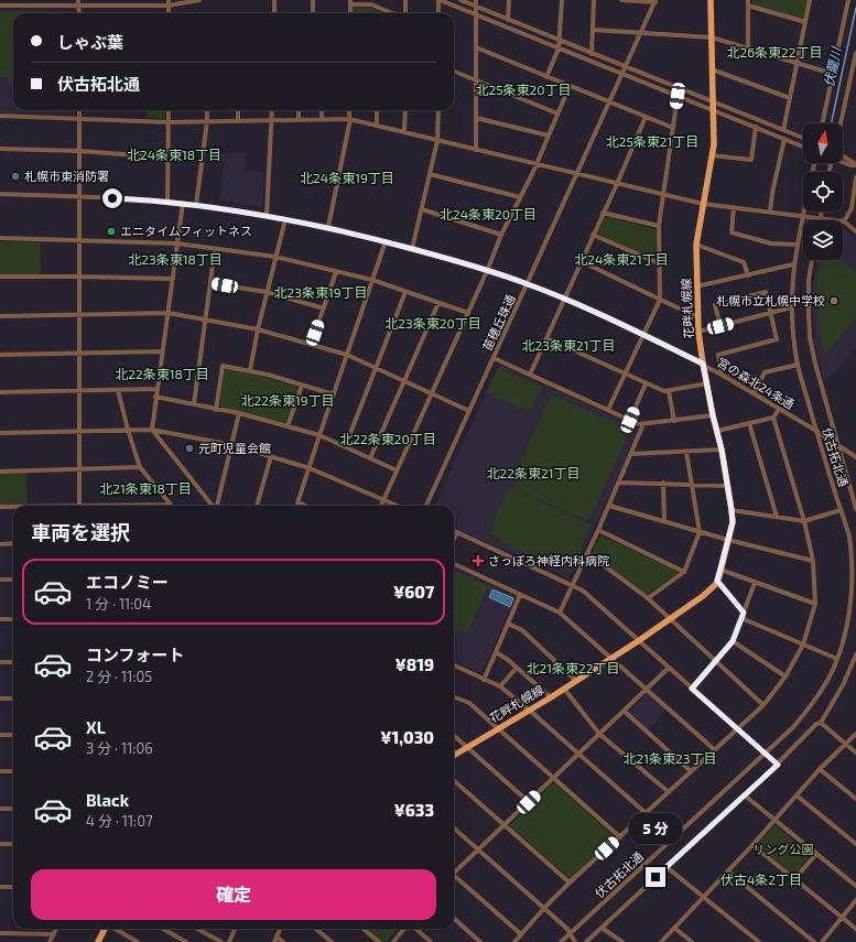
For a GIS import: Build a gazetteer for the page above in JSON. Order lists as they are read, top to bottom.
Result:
{
  "streets": {
    "main road": ["花畔札幌線"],
    "street": ["苗穂丘珠通", "宮の森北24条通", "伏古拓北通"]
  },
  "crossings": [
    ["花畔札幌線", "宮の森北24条通"],
    ["苗穂丘珠通", "宮の森北24条通"],
    ["宮の森北24条通", "伏古拓北通"]
  ],
  "districts": [
    "北26条東22丁目",
    "北25条東20丁目",
    "北25条東21丁目",
    "北24条東18丁目",
    "北24条東19丁目",
    "北24条東20丁目",
    "北23条東18丁目",
    "北24条東21丁目",
    "北23条東19丁目",
    "北23条東20丁目",
    "北23条東21丁目",
    "北22条東18丁目",
    "北22条東19丁目",
    "北22条東20丁目",
    "北22条東21丁目",
    "北21条東18丁目",
    "北21条東22丁目",
    "北21条東23丁目",
    "伏古4条2丁目"
  ],
  "water": ["伏籠川"],
  "parks": ["リング公園"],
  "places": {
    "other": [
      "札幌市東消防署",
      "エニタイムフィットネス",
      "札幌市立札幌中学校",
      "元町児童会館"
    ],
    "health": ["さっぽろ神経内科病院"]
  },
  "north": "top",
  "page": {
    "banner": ["しゃぶ葉", "伏古拓北通"],
    "heading": "車両を選択",
    "list": [
      {
        "name": "エコノミー",
        "note": "1 分 · 11:04",
        "value": "¥607"
      },
      {
        "name": "コンフォート",
        "note": "2 分 · 11:05",
        "value": "¥819"
      },
      {
        "name": "XL",
        "note": "3 分 · 11:06",
        "value": "¥1,030"
      },
      {
        "name": "Black",
        "note": "4 分 · 11:07",
        "value": "¥633"
      }
    ],
    "bubble": "5 分",
    "buttons": "確定"
  }
}
